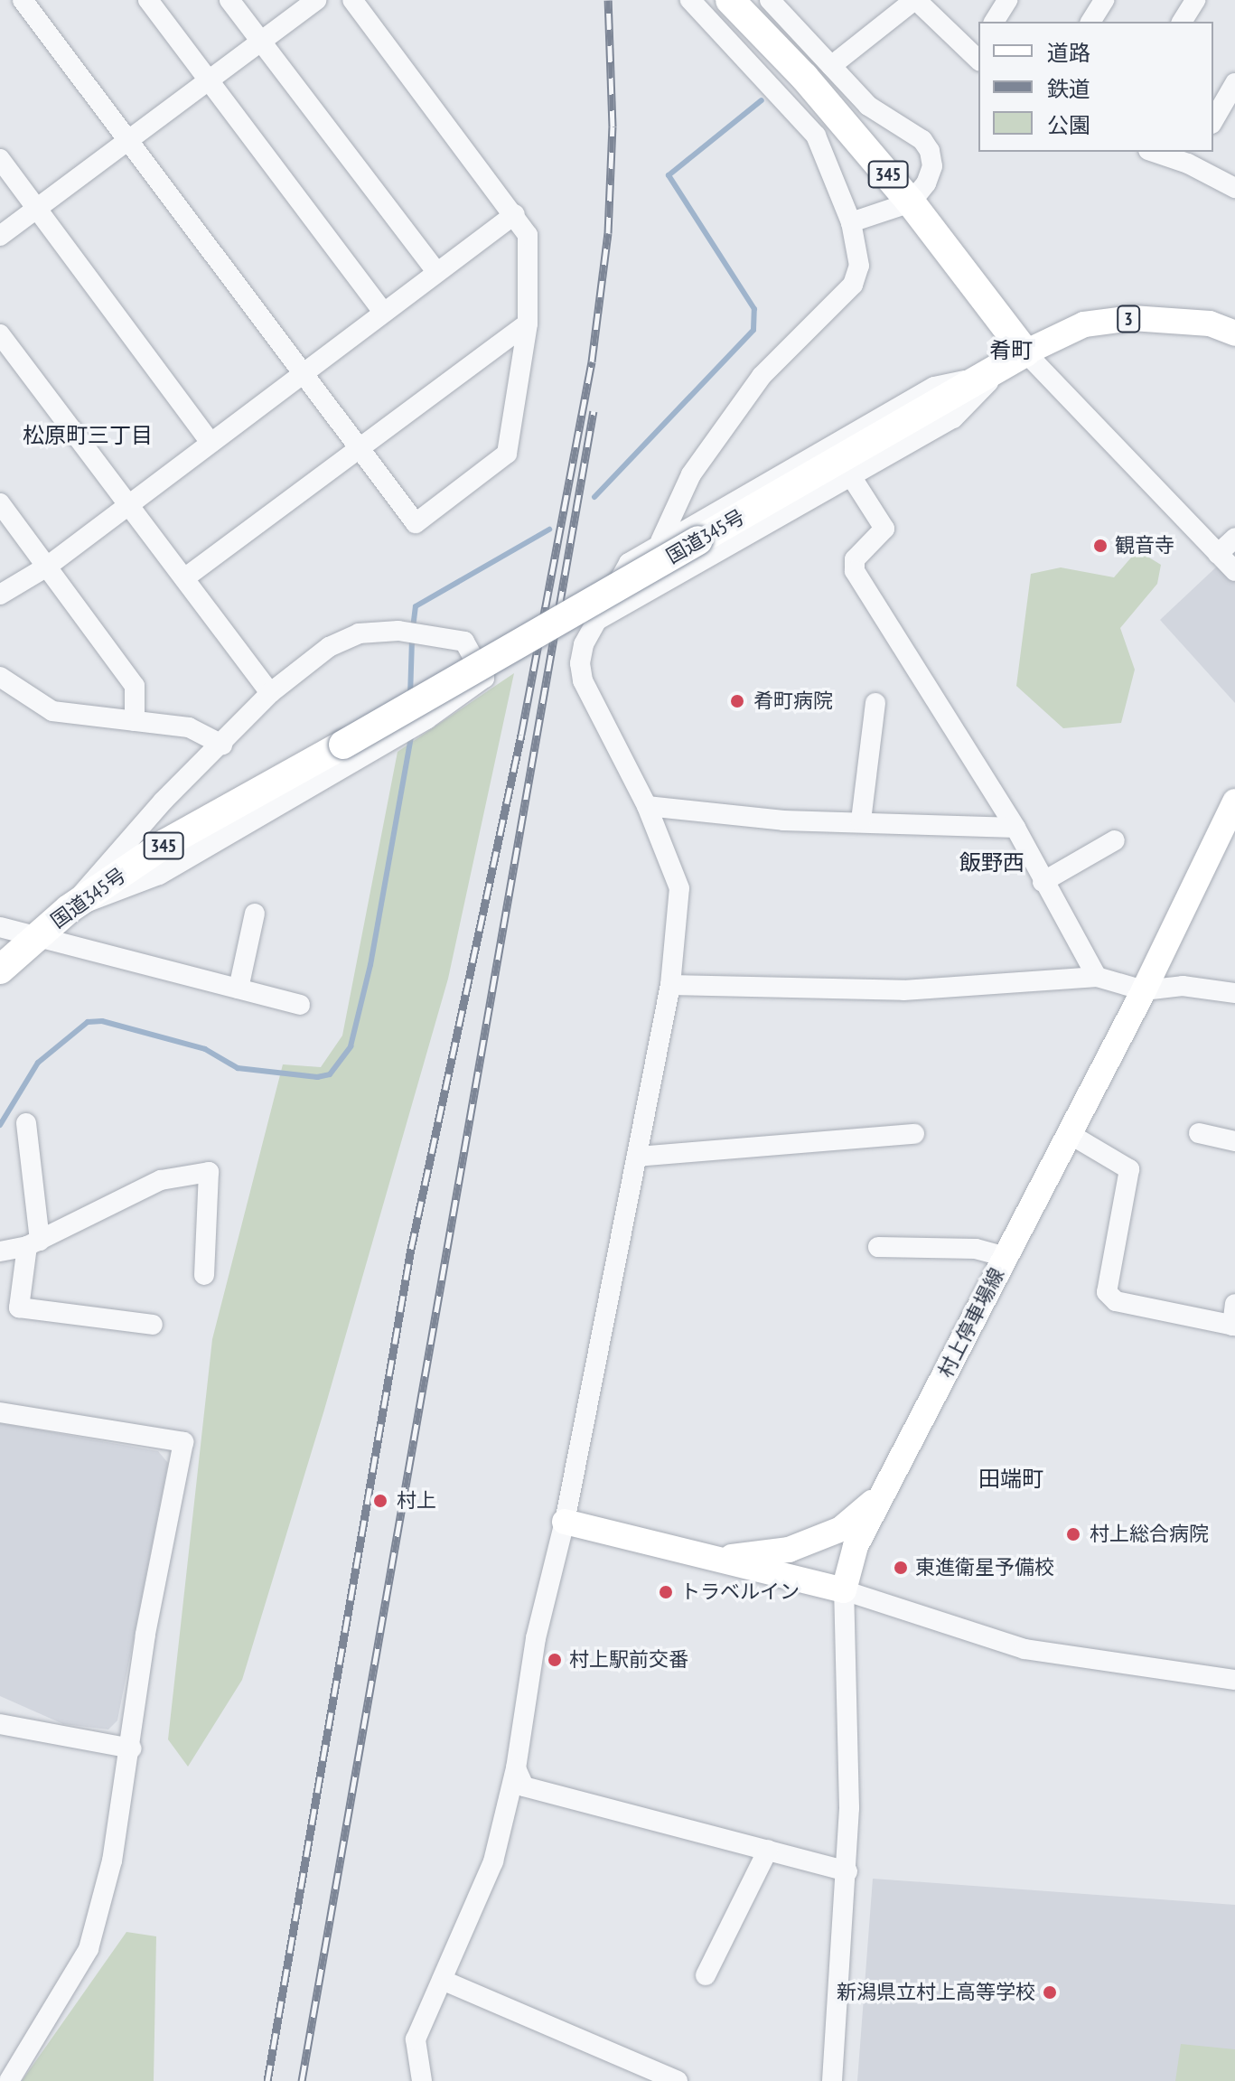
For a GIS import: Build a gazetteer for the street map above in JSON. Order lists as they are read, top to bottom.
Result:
{
  "streets": {
    "highway": ["345", "国道345号"],
    "main road": ["3", "村上停車場線"]
  },
  "crossings": [
    ["345", "3"],
    ["345", "国道345号"],
    ["3", "国道345号"]
  ],
  "districts": [
    "肴町",
    "松原町三丁目",
    "飯野西",
    "田端町"
  ],
  "places": [
    "観音寺",
    "肴町病院",
    "村上",
    "村上総合病院",
    "東進衛星予備校",
    "トラベルイン",
    "村上駅前交番",
    "新潟県立村上高等学校"
  ],
  "legend": ["道路", "鉄道", "公園"]
}
